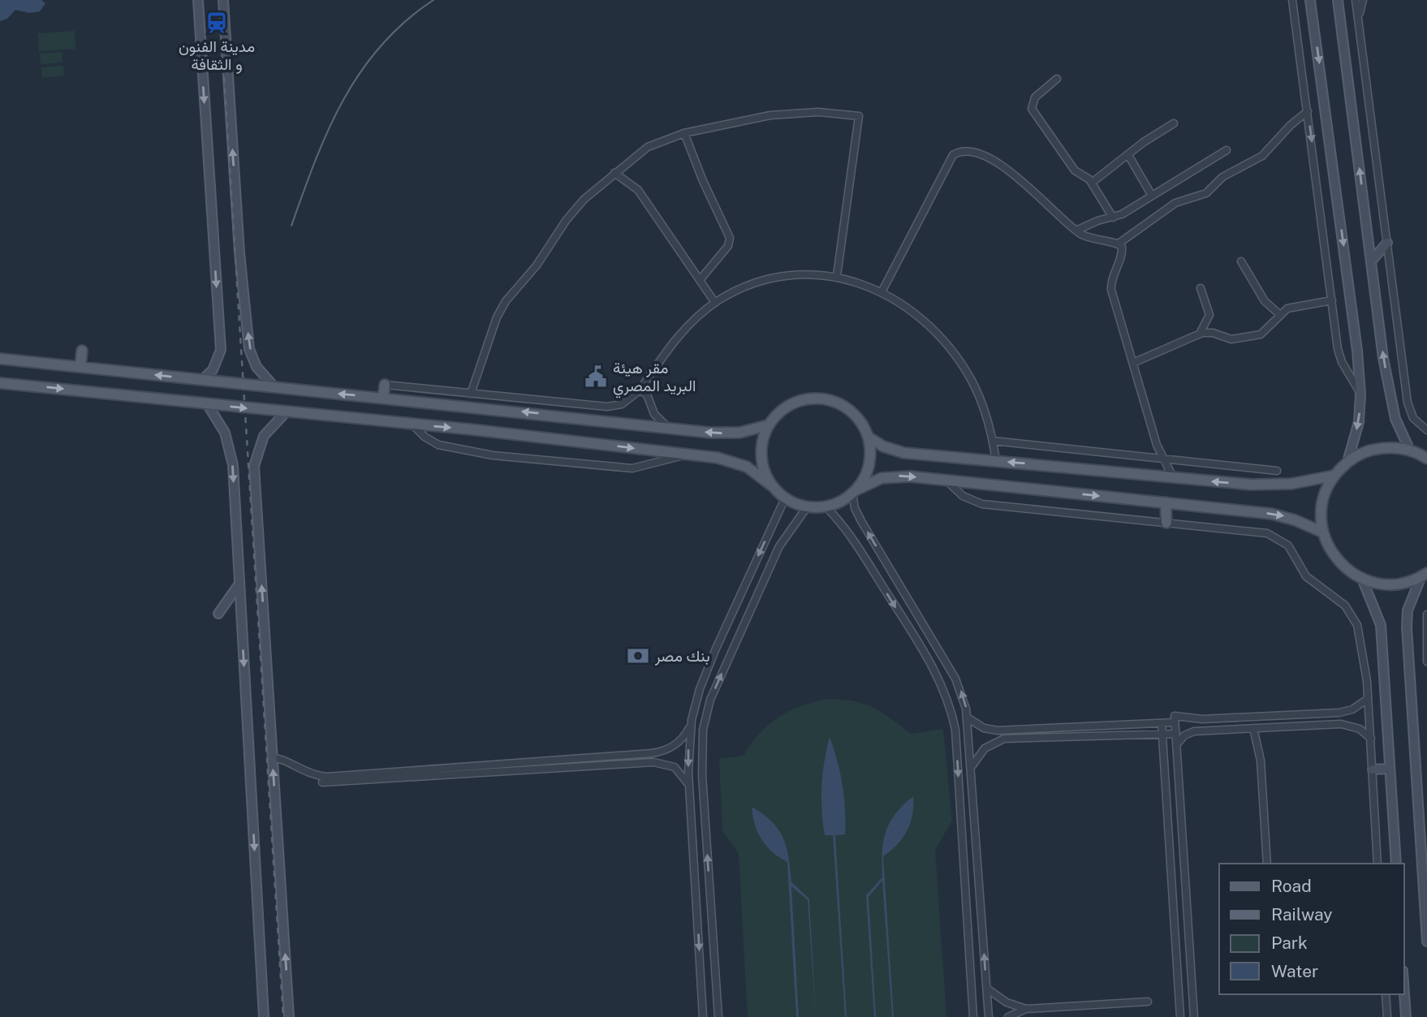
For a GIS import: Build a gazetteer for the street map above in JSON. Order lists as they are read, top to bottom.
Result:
{
  "places": {
    "station": ["مدينة الفنون و الثقافة"],
    "public building": ["مقر هيئة البريد المصري"],
    "bank": ["بنك مصر"]
  },
  "legend": [
    "Road",
    "Railway",
    "Park",
    "Water"
  ]
}
